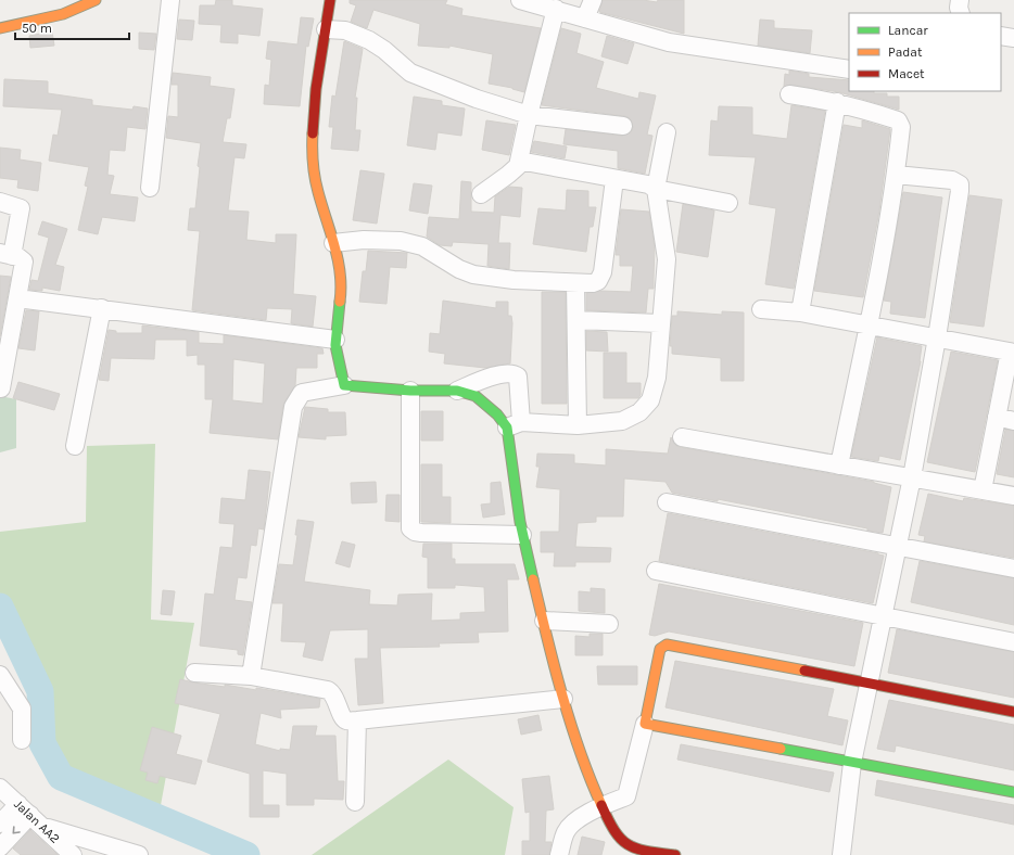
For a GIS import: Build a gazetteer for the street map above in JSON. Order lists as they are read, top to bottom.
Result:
{
  "streets": {
    "street": ["Jalan AA2"]
  },
  "legend": ["Lancar", "Padat", "Macet"],
  "scale_bar": "50 m"
}
